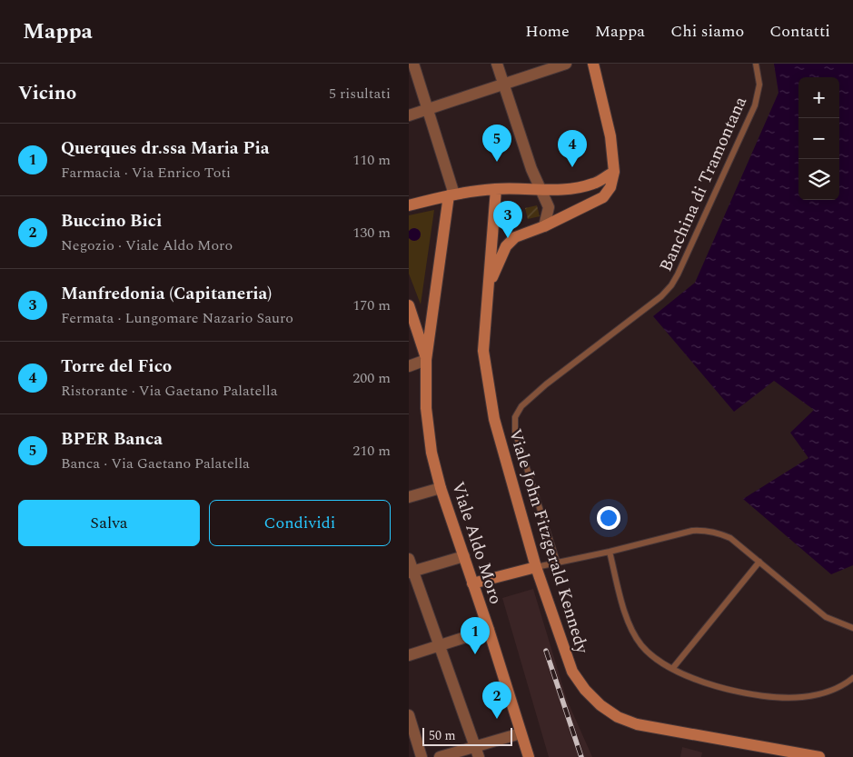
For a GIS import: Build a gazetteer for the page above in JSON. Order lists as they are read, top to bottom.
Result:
{
  "streets": {
    "main road": ["Viale John Fitzgerald Kennedy", "Viale Aldo Moro"],
    "lane": ["Banchina di Tramontana"]
  },
  "scale_bar": "50 m",
  "page": {
    "header": "Mappa",
    "nav": [
      "Home",
      "Mappa",
      "Chi siamo",
      "Contatti"
    ],
    "heading": ["Vicino", "5 risultati"],
    "map_buttons": ["+", "−"],
    "list": [
      {
        "mark": "1",
        "name": "Querques dr.ssa Maria Pia",
        "note": "Farmacia · Via Enrico Toti",
        "value": "110 m"
      },
      {
        "mark": "2",
        "name": "Buccino Bici",
        "note": "Negozio · Viale Aldo Moro",
        "value": "130 m"
      },
      {
        "mark": "3",
        "name": "Manfredonia (Capitaneria)",
        "note": "Fermata · Lungomare Nazario Sauro",
        "value": "170 m"
      },
      {
        "mark": "4",
        "name": "Torre del Fico",
        "note": "Ristorante · Via Gaetano Palatella",
        "value": "200 m"
      },
      {
        "mark": "5",
        "name": "BPER Banca",
        "note": "Banca · Via Gaetano Palatella",
        "value": "210 m"
      }
    ],
    "pins": [
      "5",
      "4",
      "3",
      "1",
      "2"
    ],
    "buttons": ["Salva", "Condividi"],
    "scale": "50 m"
  }
}
